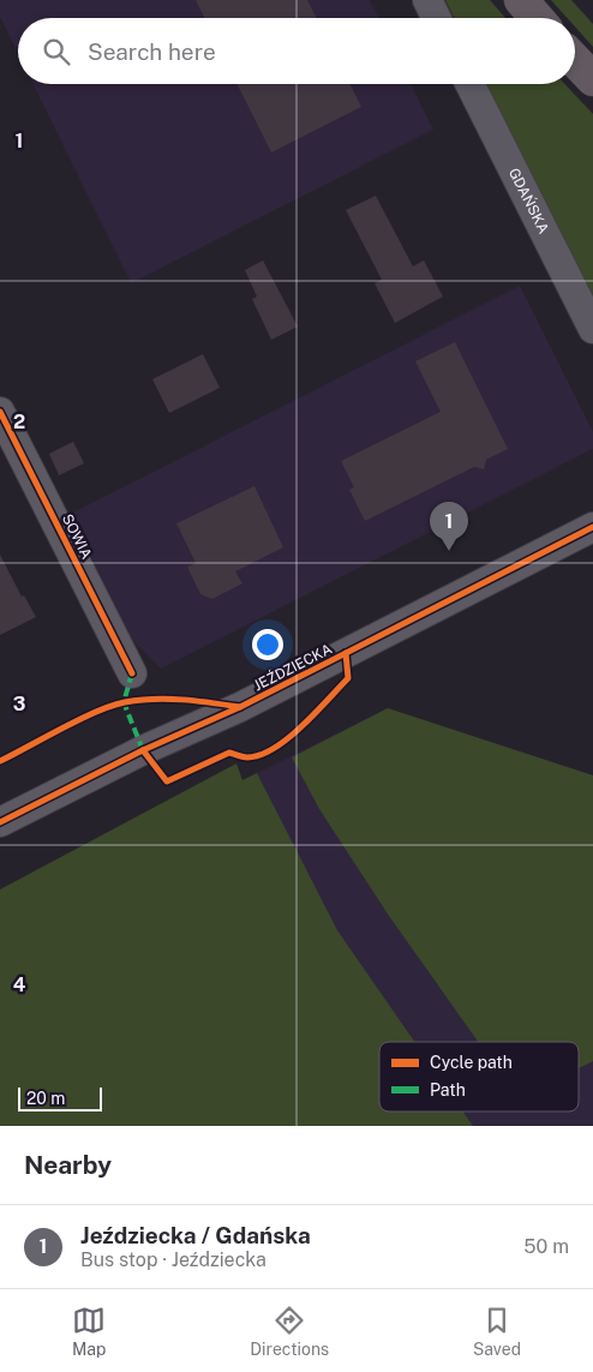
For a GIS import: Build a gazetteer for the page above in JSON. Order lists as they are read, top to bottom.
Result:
{
  "streets": {
    "street": ["GDAŃSKA", "SOWIA", "JEŹDZIECKA"]
  },
  "legend": ["Cycle path", "Path"],
  "scale_bar": "20 m",
  "page": {
    "search": "Search here",
    "pins": "1",
    "scale": "20 m",
    "heading": "Nearby",
    "list": [
      {
        "mark": "1",
        "name": "Jeździecka / Gdańska",
        "note": "Bus stop · Jeździecka",
        "value": "50 m"
      }
    ],
    "nav": ["Map", "Directions", "Saved"]
  },
  "grid": {
    "rows": [
      "1",
      "2",
      "3",
      "4"
    ]
  }
}
